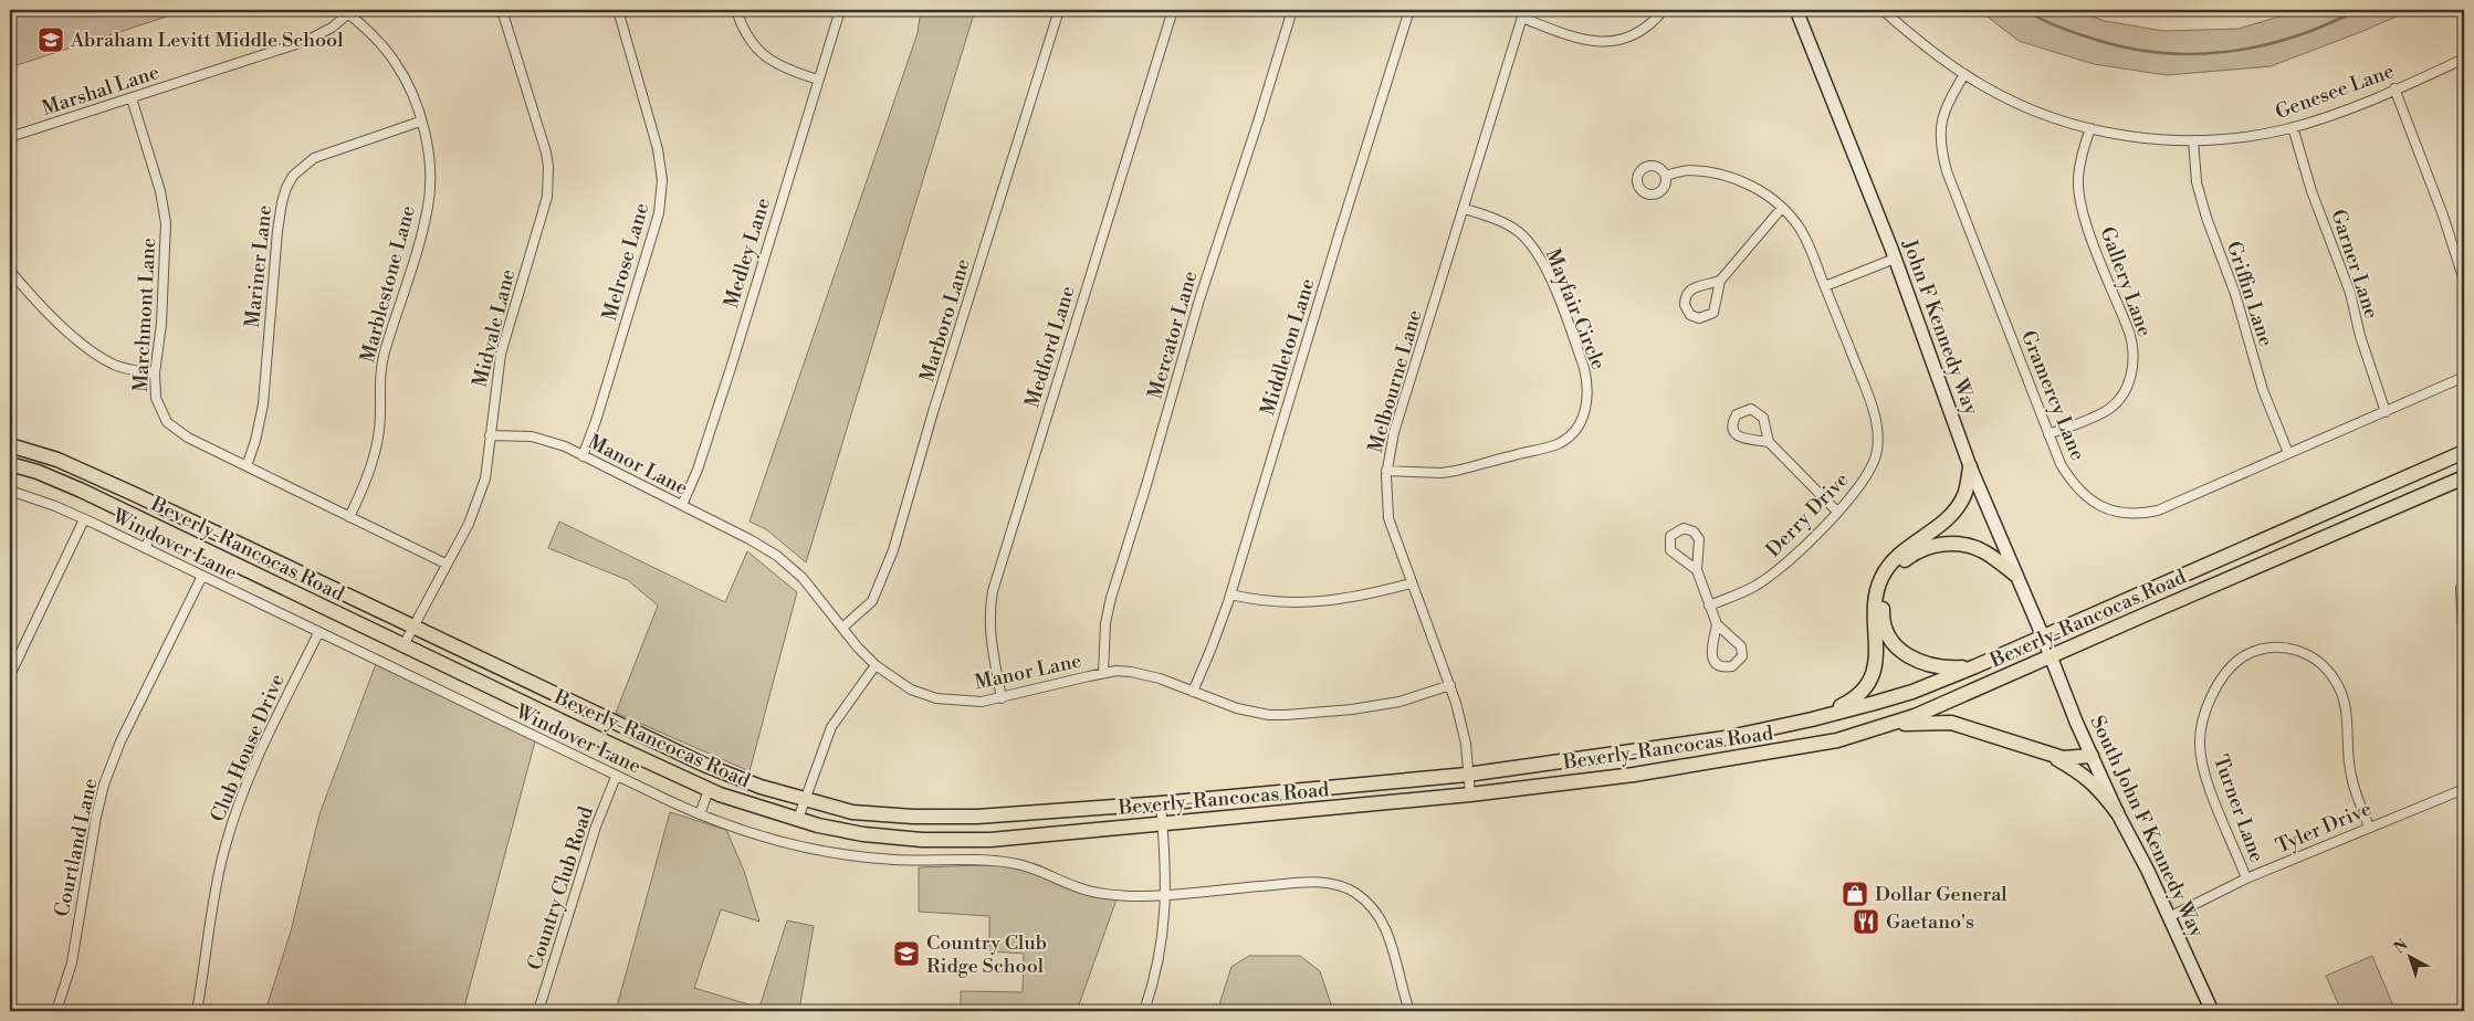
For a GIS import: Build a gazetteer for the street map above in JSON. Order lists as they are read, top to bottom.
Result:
{
  "streets": {
    "main road": ["Beverly-Rancocas Road"],
    "street": [
      "Marshal Lane",
      "Genesee Lane",
      "Medley Lane",
      "Melrose Lane",
      "Garner Lane",
      "Mariner Lane",
      "Gallery Lane",
      "Marblestone Lane",
      "Griffin Lane",
      "Mayfair Circle",
      "Marchmont Lane",
      "Marboro Lane",
      "John F Kennedy Way",
      "Midvale Lane",
      "Mercator Lane",
      "Medford Lane",
      "Middleton Lane",
      "Melbourne Lane",
      "Gramercy Lane",
      "Manor Lane",
      "Derry Drive",
      "Windover Lane",
      "Club House Drive",
      "Turner Lane",
      "South John F Kennedy Way",
      "Tyler Drive",
      "Courtland Lane",
      "Country Club Road"
    ]
  },
  "crossings": [
    ["Marshal Lane", "Marblestone Lane"],
    ["Marshal Lane", "Marchmont Lane"],
    ["Genesee Lane", "Garner Lane"],
    ["Genesee Lane", "Gallery Lane"],
    ["Genesee Lane", "Griffin Lane"],
    ["Genesee Lane", "Gramercy Lane"],
    ["Medley Lane", "Manor Lane"],
    ["Melrose Lane", "Manor Lane"],
    ["Garner Lane", "Gramercy Lane"],
    ["Mariner Lane", "Marblestone Lane"],
    ["Mariner Lane", "Marchmont Lane"],
    ["Gallery Lane", "Gramercy Lane"],
    ["Marblestone Lane", "Marchmont Lane"],
    ["Griffin Lane", "Gramercy Lane"],
    ["Mayfair Circle", "Melbourne Lane"],
    ["Marchmont Lane", "Midvale Lane"],
    ["Marboro Lane", "Manor Lane"],
    ["John F Kennedy Way", "Beverly-Rancocas Road"],
    ["John F Kennedy Way", "South John F Kennedy Way"],
    ["Midvale Lane", "Manor Lane"],
    ["Midvale Lane", "Beverly-Rancocas Road"],
    ["Mercator Lane", "Manor Lane"],
    ["Medford Lane", "Manor Lane"],
    ["Middleton Lane", "Manor Lane"],
    ["Melbourne Lane", "Manor Lane"],
    ["Melbourne Lane", "Beverly-Rancocas Road"],
    ["Windover Lane", "Club House Drive"],
    ["Windover Lane", "Courtland Lane"],
    ["Windover Lane", "Country Club Road"],
    ["Beverly-Rancocas Road", "South John F Kennedy Way"],
    ["Turner Lane", "Tyler Drive"],
    ["South John F Kennedy Way", "Tyler Drive"]
  ],
  "places": {
    "school or university": ["Abraham Levitt Middle School", "Country Club Ridge School"],
    "shop": ["Dollar General"],
    "restaurant": ["Gaetano's"]
  },
  "north": "top left"
}
